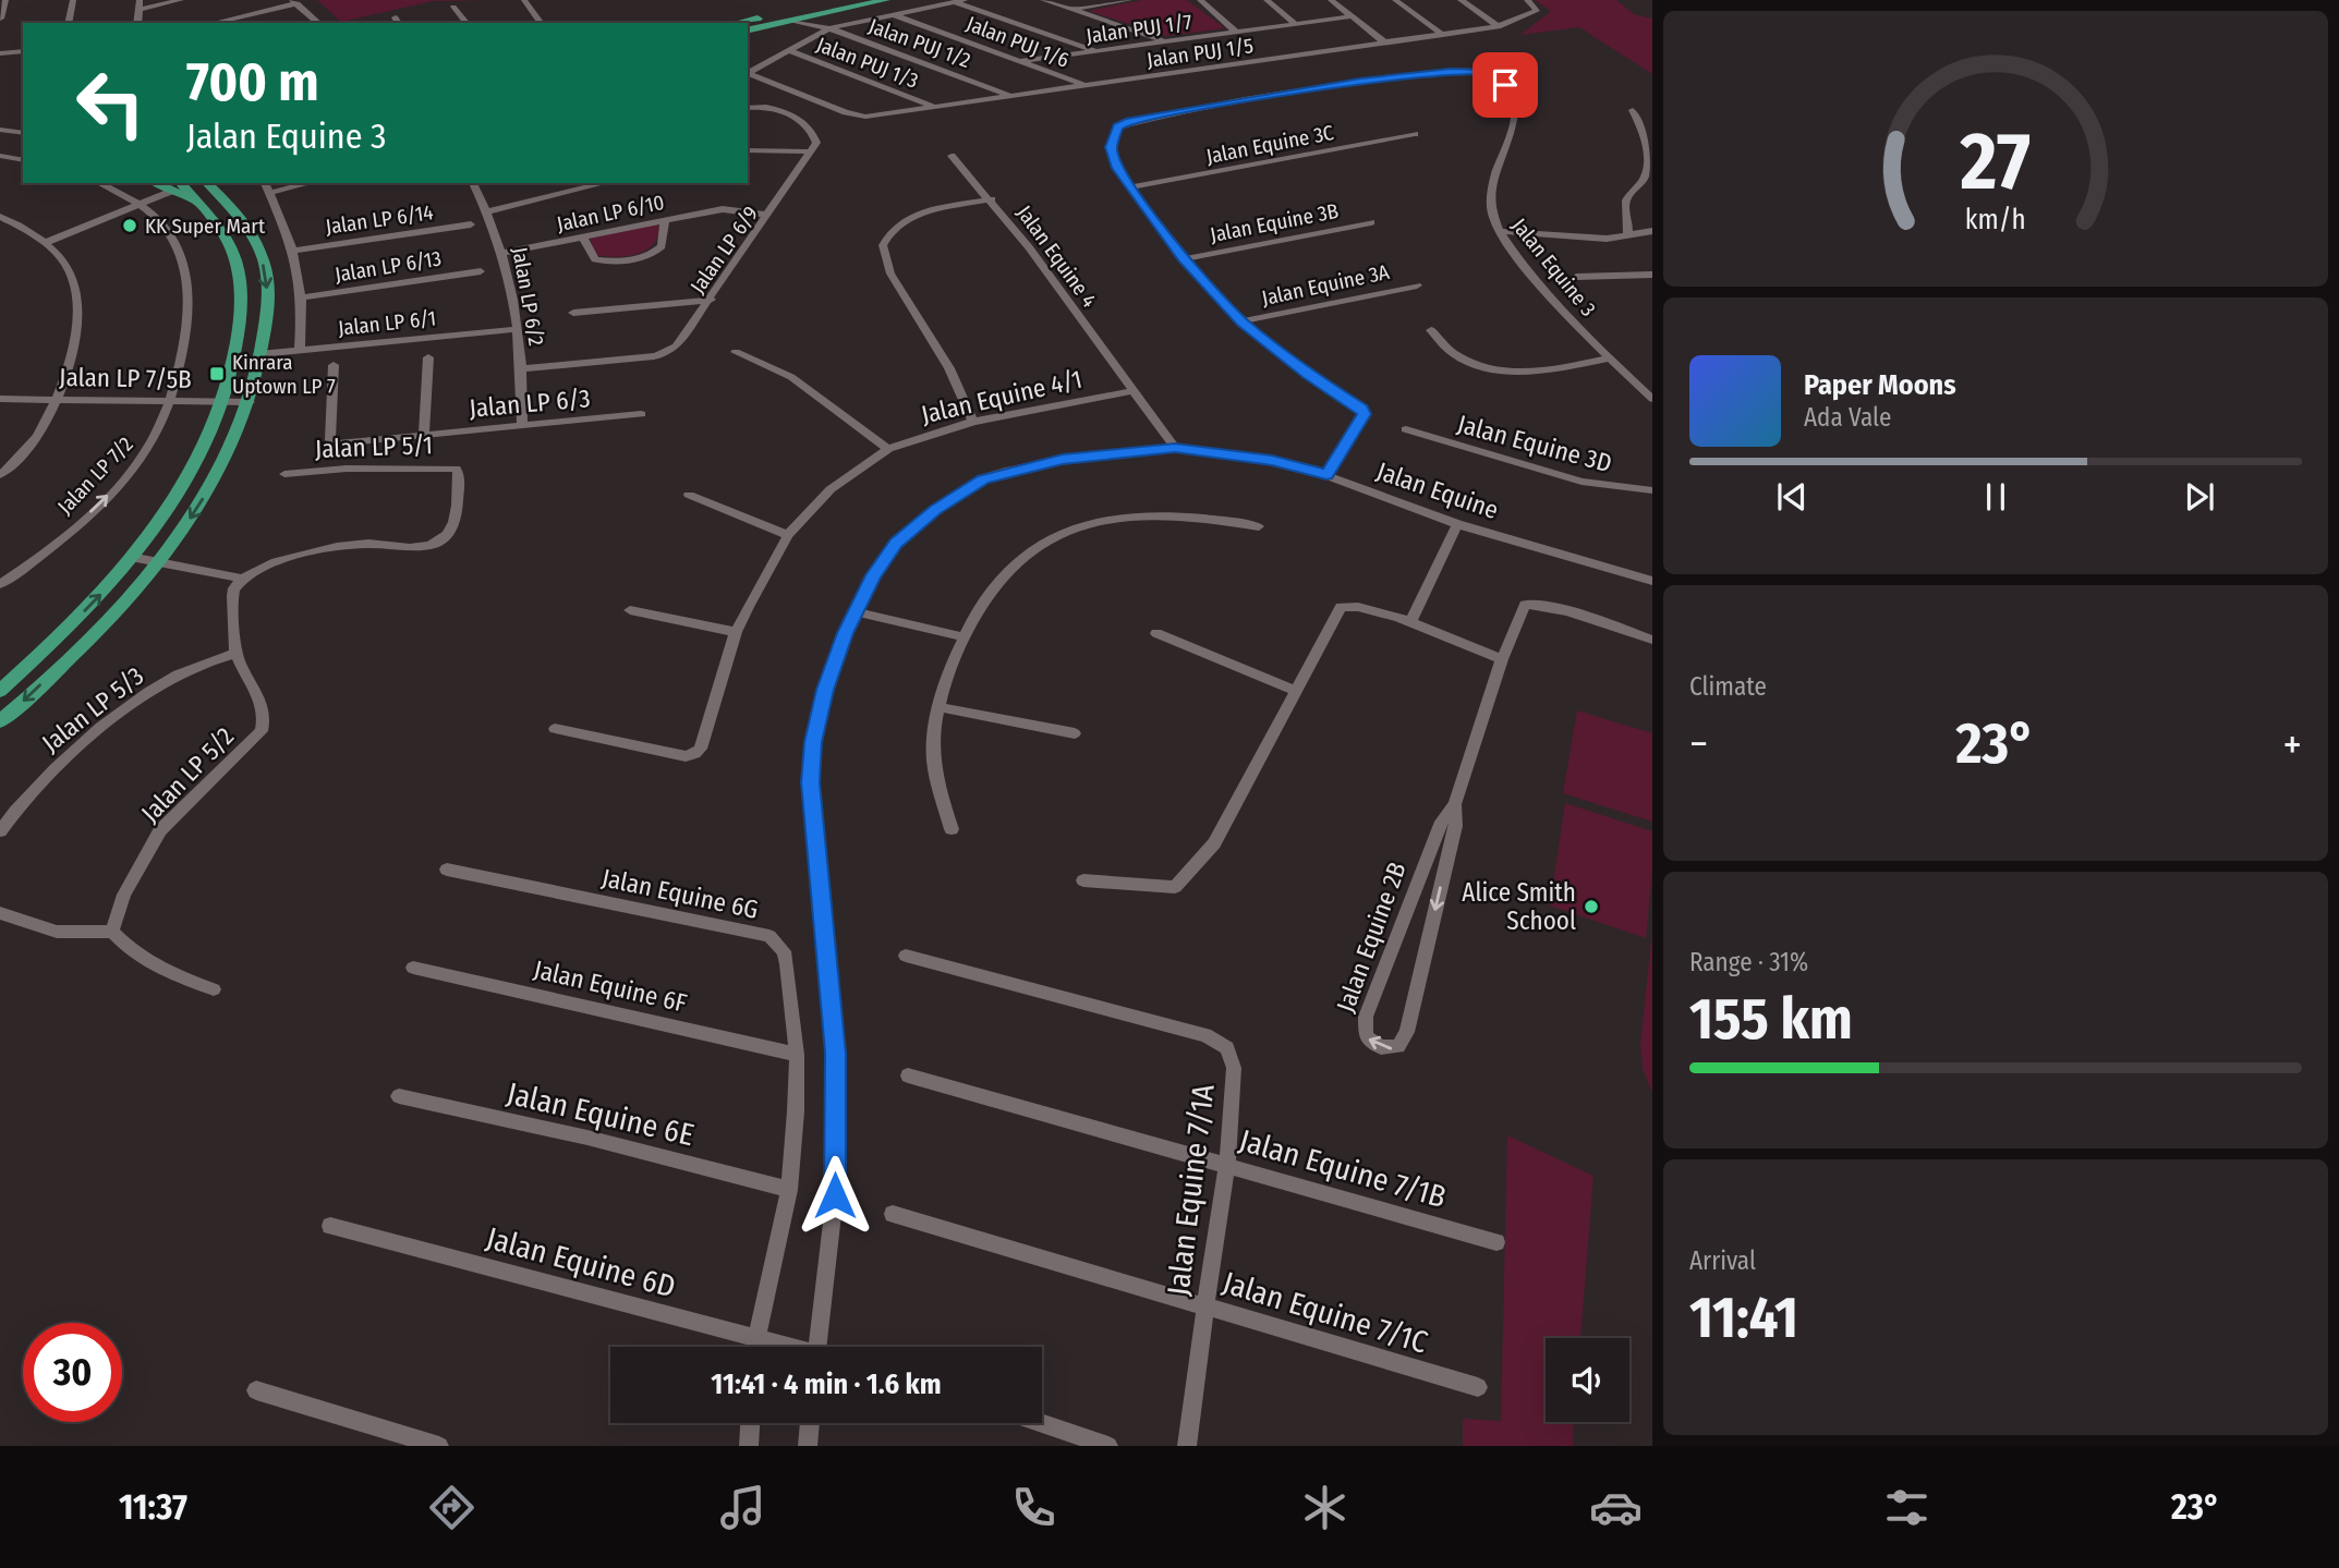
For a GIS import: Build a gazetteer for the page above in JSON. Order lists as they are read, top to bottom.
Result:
{
  "streets": {
    "street": [
      "Jalan PUJ 1/7",
      "Jalan PUJ 1/6",
      "Jalan PUJ 1/2",
      "Jalan PUJ 1/5",
      "Jalan PUJ 1/3",
      "Jalan Equine 3C",
      "Jalan LP 6/10",
      "Jalan LP 6/14",
      "Jalan Equine 3B",
      "Jalan LP 6/9",
      "Jalan Equine 4",
      "Jalan LP 6/13",
      "Jalan Equine 3",
      "Jalan Equine 3A",
      "Jalan LP 6/2",
      "Jalan LP 6/1",
      "Jalan LP 7/5B",
      "Jalan Equine 4/1",
      "Jalan LP 6/3",
      "Jalan Equine 3D",
      "Jalan LP 5/1",
      "Jalan LP 7/2",
      "Jalan Equine",
      "Jalan LP 5/3",
      "Jalan LP 5/2",
      "Jalan Equine 6G",
      "Jalan Equine 2B",
      "Jalan Equine 6F",
      "Jalan Equine 6E",
      "Jalan Equine 7/1B",
      "Jalan Equine 7/1A",
      "Jalan Equine 6D",
      "Jalan Equine 7/1C"
    ]
  },
  "crossings": [
    ["Jalan PUJ 1/7", "Jalan PUJ 1/6"],
    ["Jalan PUJ 1/6", "Jalan PUJ 1/5"],
    ["Jalan PUJ 1/2", "Jalan PUJ 1/5"],
    ["Jalan PUJ 1/5", "Jalan PUJ 1/3"],
    ["Jalan Equine 3C", "Jalan Equine 3"],
    ["Jalan LP 6/10", "Jalan LP 6/9"],
    ["Jalan LP 6/10", "Jalan LP 6/2"],
    ["Jalan Equine 3B", "Jalan Equine 3"],
    ["Jalan LP 6/9", "Jalan LP 6/2"],
    ["Jalan Equine 4", "Jalan Equine 4/1"],
    ["Jalan Equine 4", "Jalan Equine"],
    ["Jalan Equine 3", "Jalan Equine 3A"],
    ["Jalan Equine 3", "Jalan Equine"],
    ["Jalan LP 6/2", "Jalan LP 6/1"],
    ["Jalan LP 6/2", "Jalan LP 6/3"],
    ["Jalan LP 7/5B", "Jalan LP 7/2"],
    ["Jalan LP 5/3", "Jalan LP 5/2"],
    ["Jalan Equine 6G", "Jalan Equine 6F"],
    ["Jalan Equine 6G", "Jalan Equine 6E"],
    ["Jalan Equine 6G", "Jalan Equine 6D"],
    ["Jalan Equine 7/1B", "Jalan Equine 7/1A"],
    ["Jalan Equine 7/1A", "Jalan Equine 7/1C"]
  ],
  "places": {
    "other": ["KK Super Mart", "Alice Smith School"],
    "transit": ["Kinrara Uptown LP 7"]
  },
  "page": {
    "turn": ["700 m", "Jalan Equine 3"],
    "song": ["Paper Moons", "Ada Vale"],
    "tile": [
      "Climate",
      ["Range · 31%", "155 km"],
      ["Arrival", "11:41"]
    ],
    "heat": ["−", "23°", "+"],
    "limit": "30",
    "trip": "11:41 · 4 min · 1.6 km",
    "tabs": ["11:37", "23°"],
    "gauge": ["27", "km/h"]
  }
}
